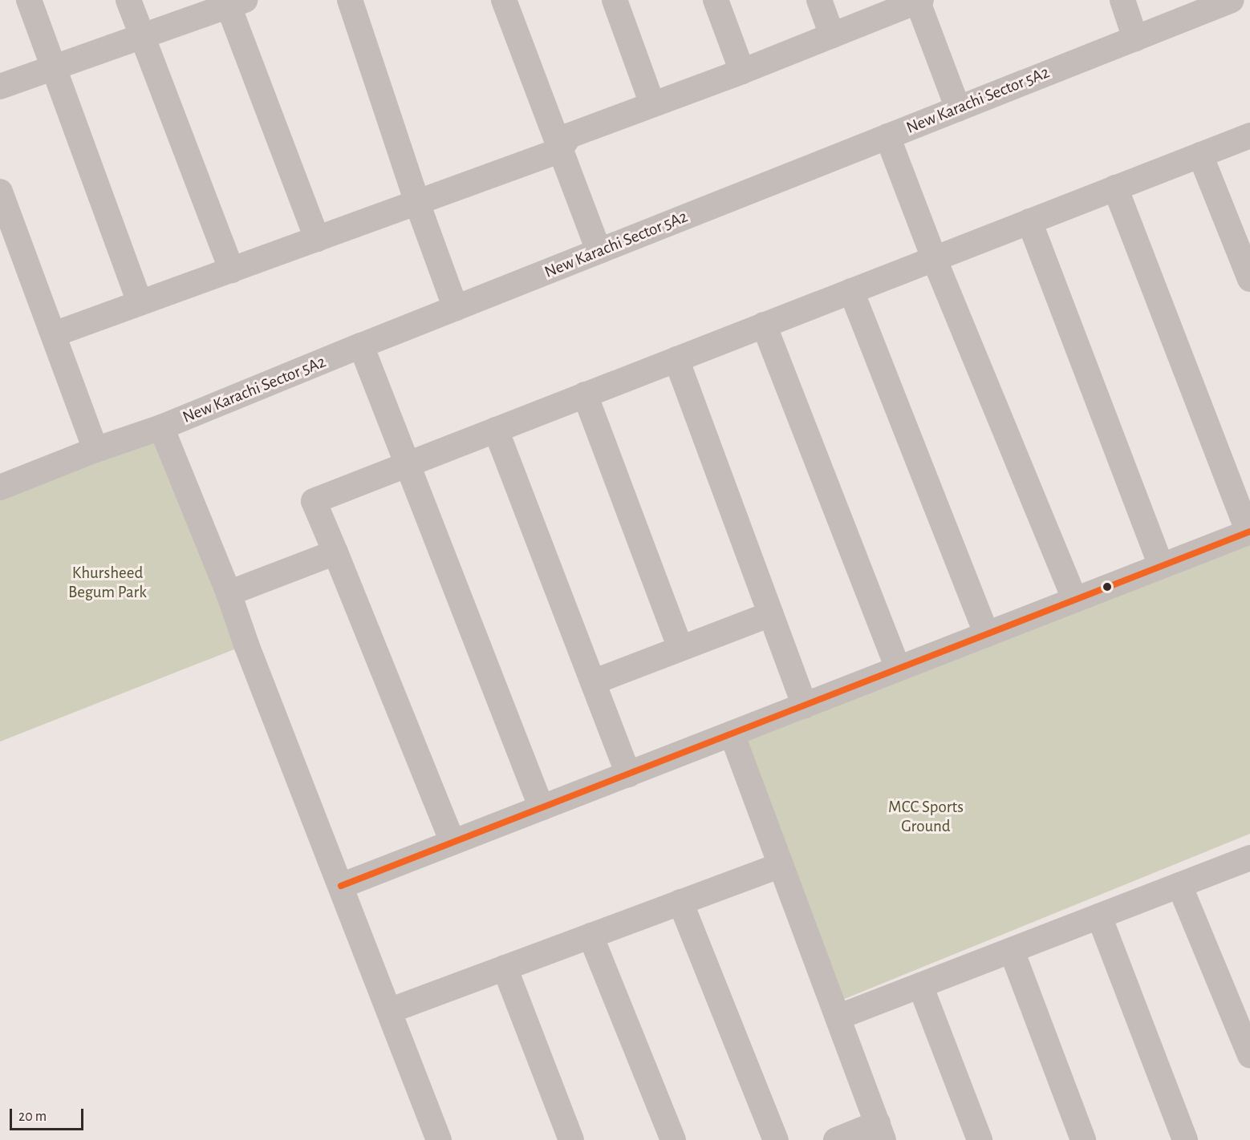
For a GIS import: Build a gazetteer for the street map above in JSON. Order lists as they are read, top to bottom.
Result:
{
  "streets": {
    "street": ["New Karachi Sector 5A2"]
  },
  "parks": ["Khursheed Begum Park", "MCC Sports Ground"],
  "scale_bar": "20 m"
}
